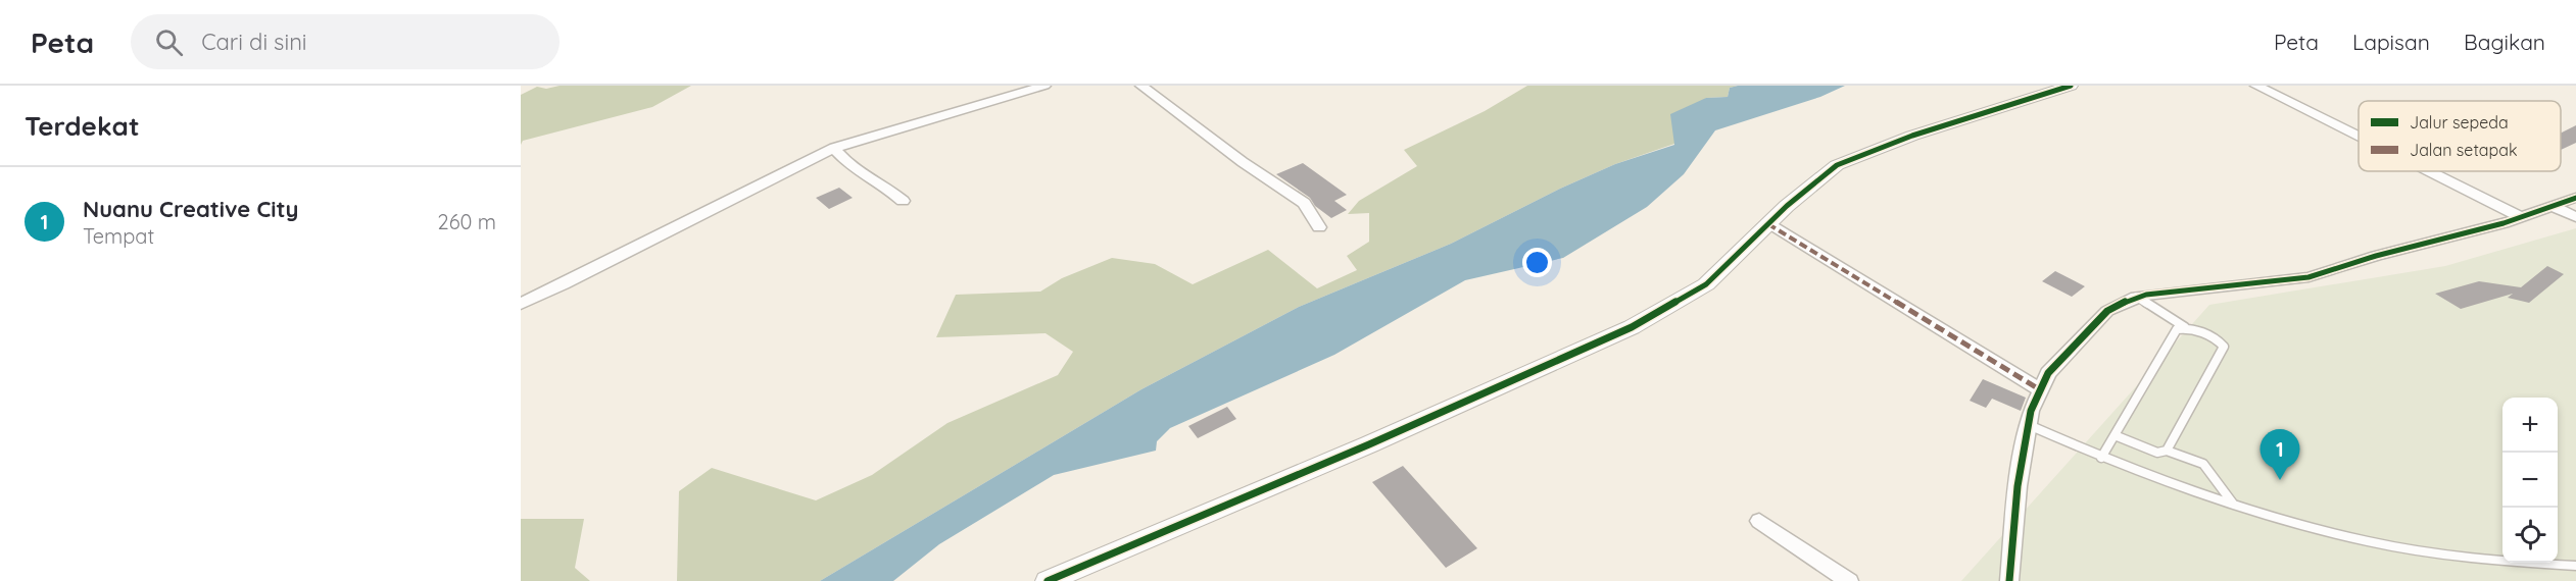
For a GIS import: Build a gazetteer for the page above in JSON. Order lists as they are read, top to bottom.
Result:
{
  "legend": ["Jalur sepeda", "Jalan setapak"],
  "page": {
    "header": "Peta",
    "search": "Cari di sini",
    "nav": ["Peta", "Lapisan", "Bagikan"],
    "heading": "Terdekat",
    "list": [
      {
        "mark": "1",
        "name": "Nuanu Creative City",
        "note": "Tempat",
        "value": "260 m"
      }
    ],
    "map_buttons": ["+", "−"],
    "pins": "1"
  }
}
